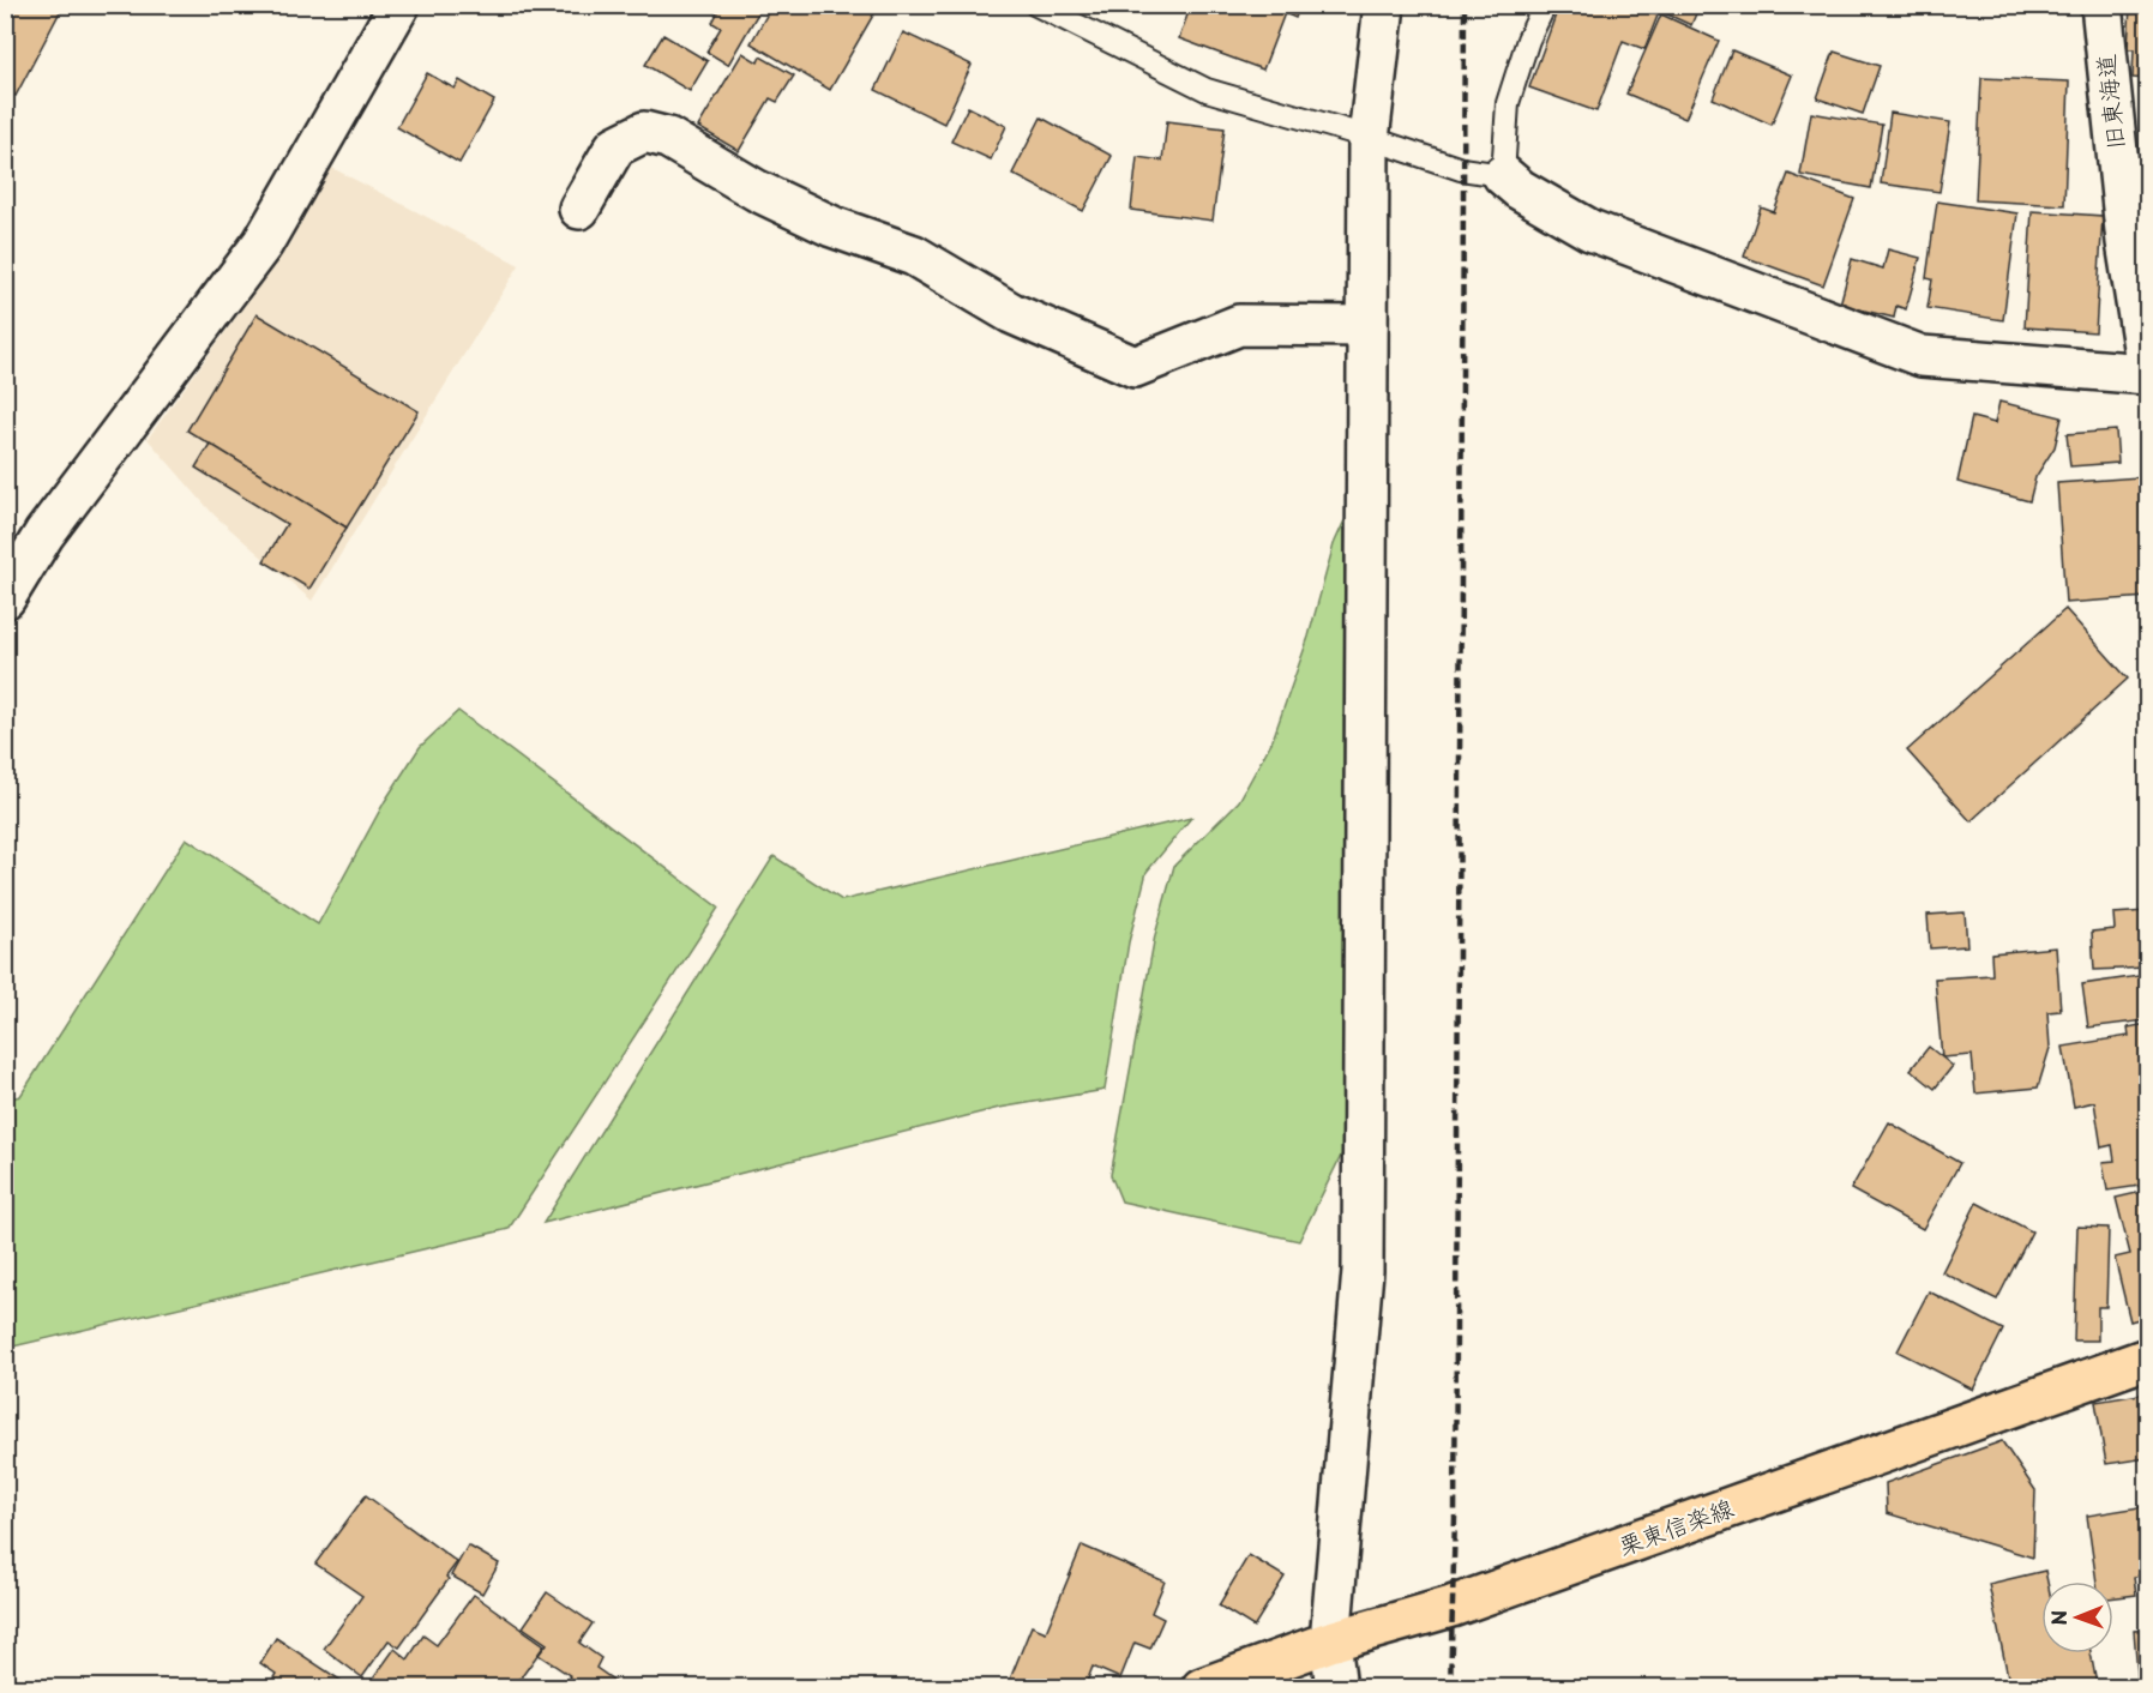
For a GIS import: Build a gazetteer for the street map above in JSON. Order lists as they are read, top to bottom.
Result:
{
  "streets": {
    "main road": ["栗東信楽線"],
    "street": ["旧東海道"]
  },
  "north": "left"
}
